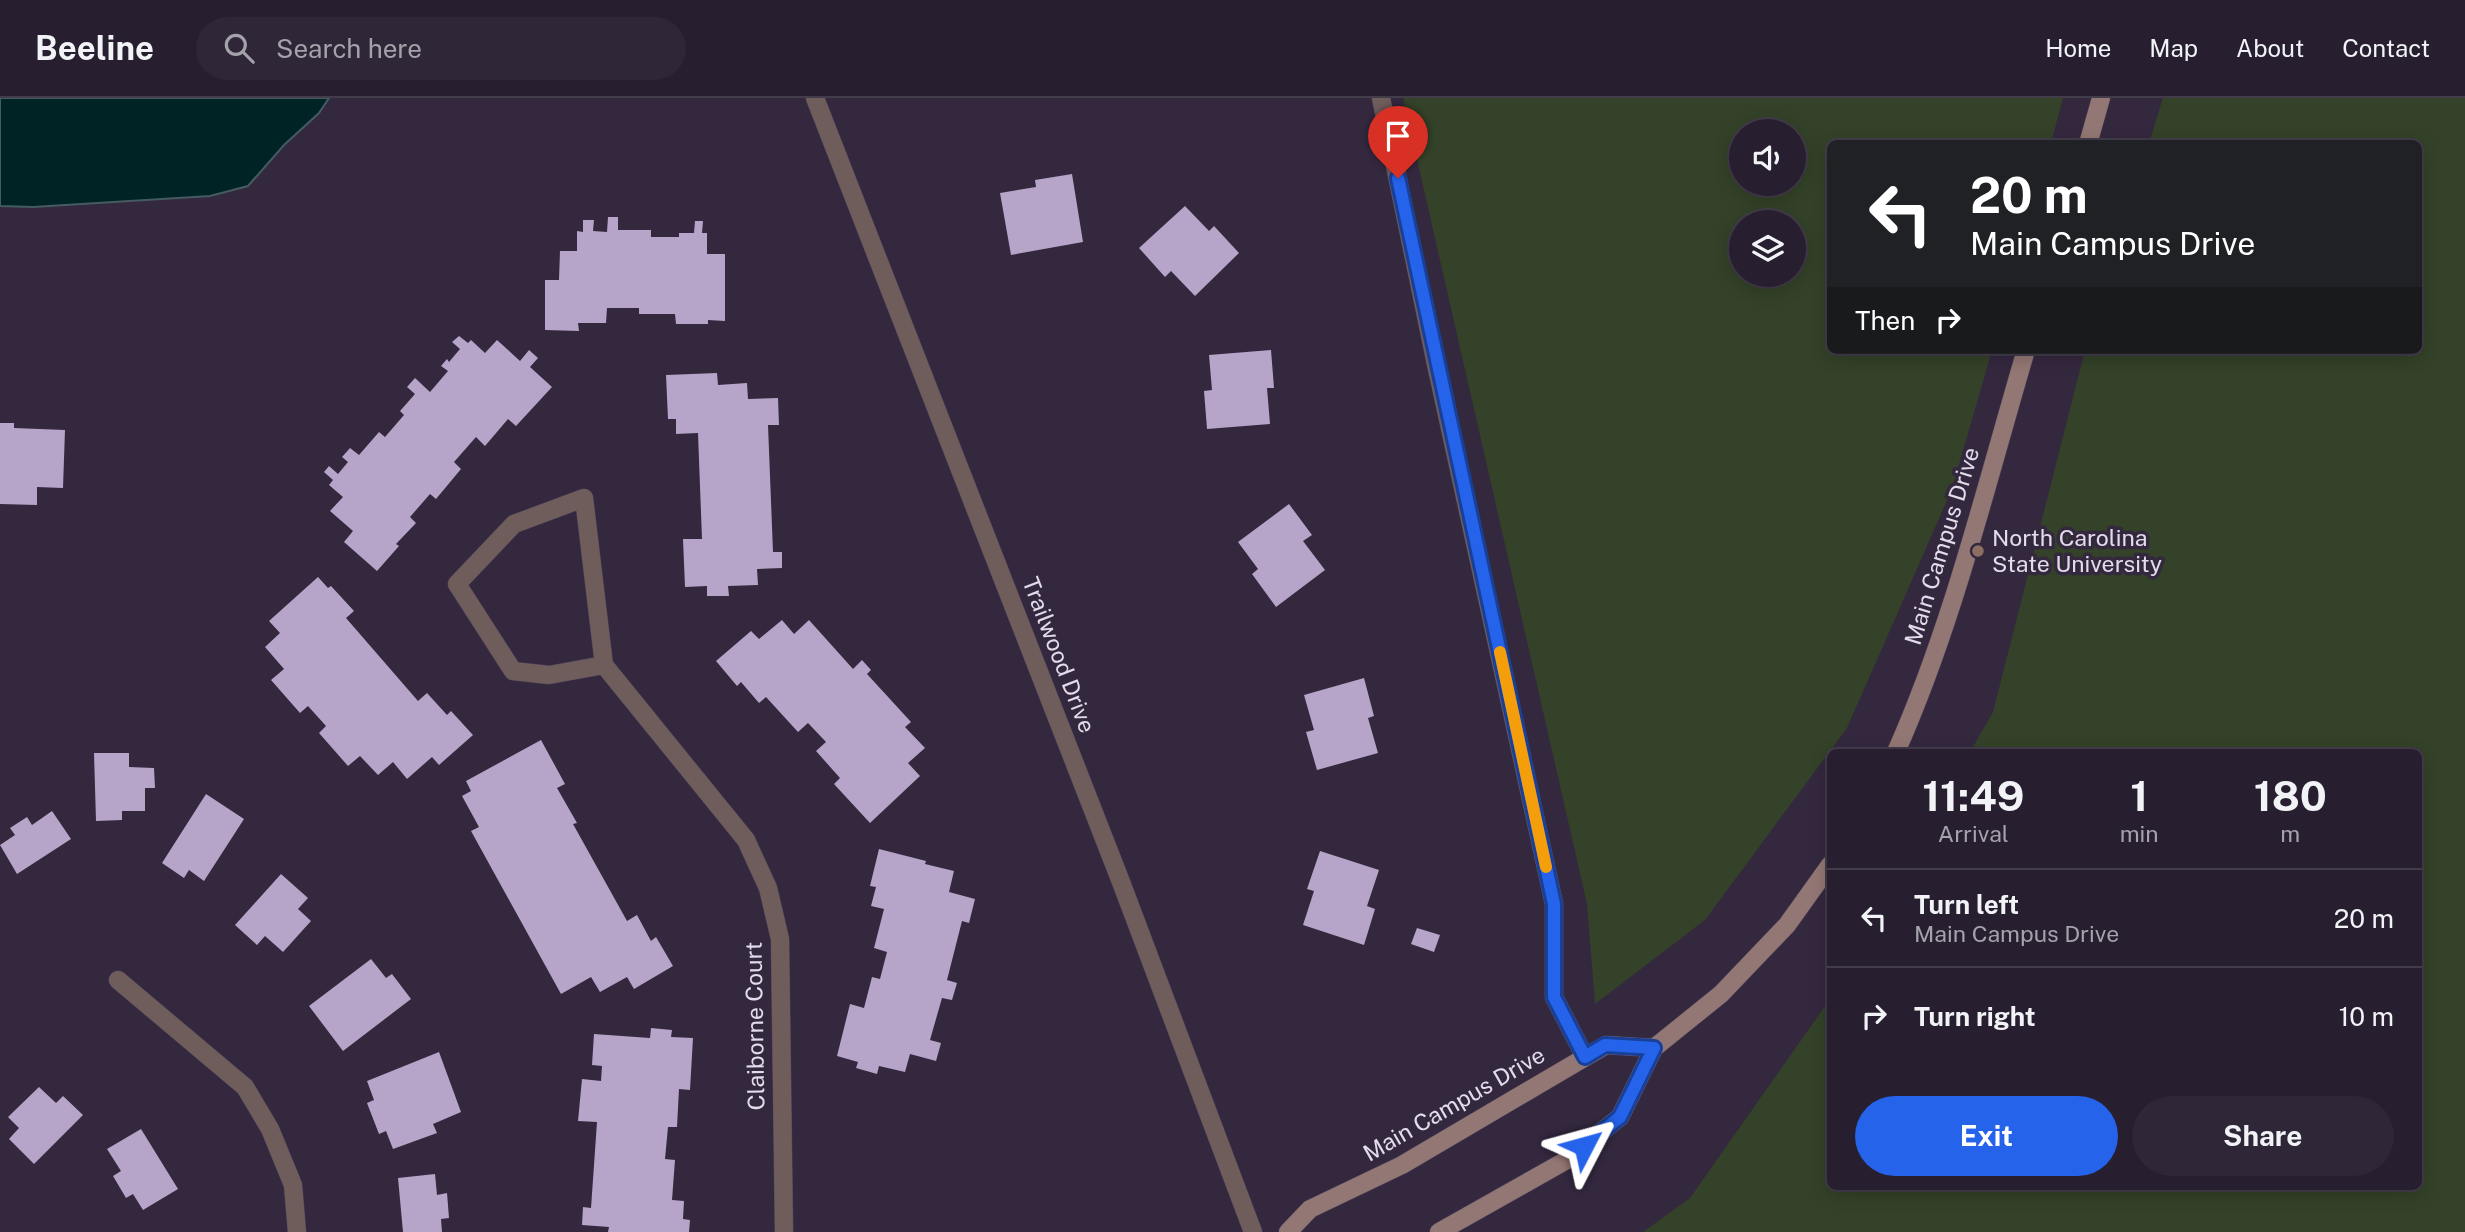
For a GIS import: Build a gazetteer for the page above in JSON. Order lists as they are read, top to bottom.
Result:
{
  "streets": {
    "main road": ["Main Campus Drive"],
    "street": ["Trailwood Drive", "Claiborne Court"]
  },
  "places": ["North Carolina State University"],
  "page": {
    "header": "Beeline",
    "search": "Search here",
    "nav": [
      "Home",
      "Map",
      "About",
      "Contact"
    ],
    "turn": ["20 m", "Main Campus Drive"],
    "then": "Then",
    "eta": [
      "11:49",
      "Arrival",
      "1",
      "min",
      "180",
      "m"
    ],
    "list": [
      {
        "name": "Turn left",
        "note": "Main Campus Drive",
        "value": "20 m"
      },
      {
        "name": "Turn right",
        "value": "10 m"
      }
    ],
    "buttons": ["Exit", "Share"]
  }
}
